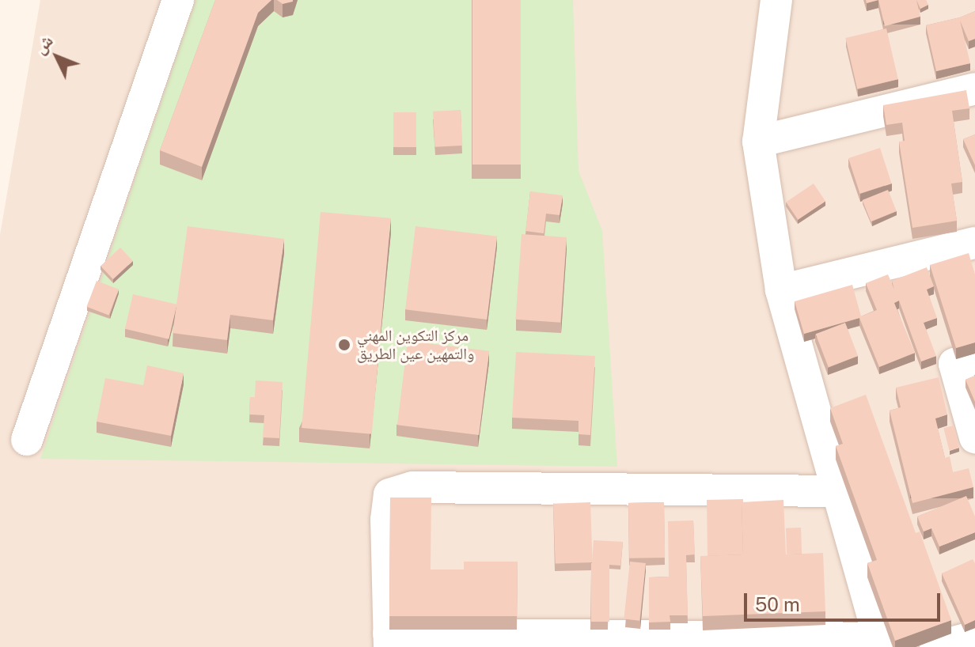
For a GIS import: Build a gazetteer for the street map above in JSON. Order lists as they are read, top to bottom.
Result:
{
  "places": ["مركز التكوين المهني والتمهين عين الطريق"],
  "scale_bar": "50 m",
  "north": "top left"
}
